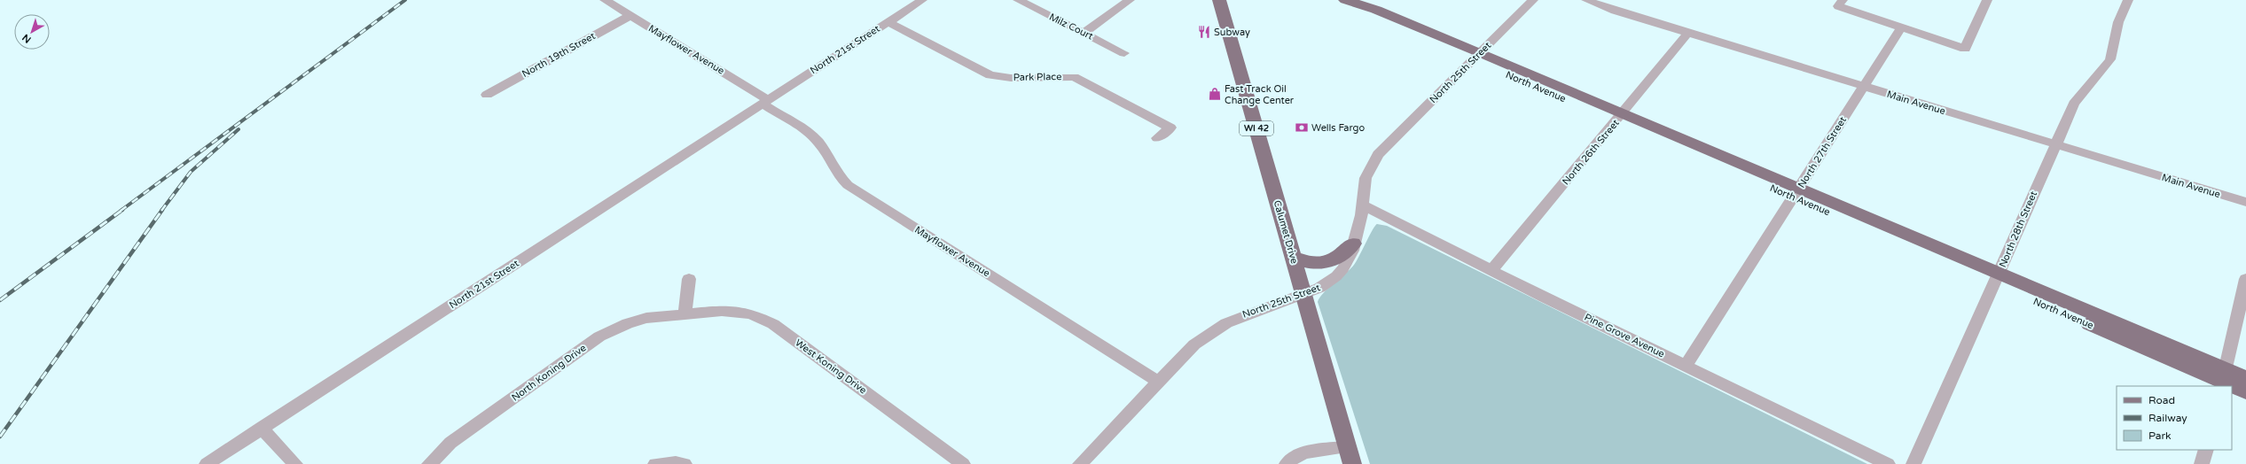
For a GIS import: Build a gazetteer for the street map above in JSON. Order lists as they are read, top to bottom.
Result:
{
  "streets": {
    "main road": ["North Avenue", "WI 42", "Calumet Drive"],
    "street": [
      "Milz Court",
      "Mayflower Avenue",
      "North 21st Street",
      "North 19th Street",
      "North 25th Street",
      "Park Place",
      "Main Avenue",
      "North 26th Street",
      "North 27th Street",
      "North 28th Street",
      "Pine Grove Avenue",
      "West Koning Drive",
      "North Koning Drive"
    ]
  },
  "crossings": [
    ["Mayflower Avenue", "North 21st Street"],
    ["Mayflower Avenue", "North 19th Street"],
    ["Mayflower Avenue", "North 25th Street"],
    ["North 21st Street", "Park Place"],
    ["North 25th Street", "North Avenue"],
    ["North 25th Street", "Calumet Drive"],
    ["North 25th Street", "Pine Grove Avenue"],
    ["North Avenue", "North 26th Street"],
    ["North Avenue", "North 27th Street"],
    ["North Avenue", "North 28th Street"],
    ["Main Avenue", "North 26th Street"],
    ["Main Avenue", "North 27th Street"],
    ["Main Avenue", "North 28th Street"],
    ["North 26th Street", "Pine Grove Avenue"],
    ["North 27th Street", "Pine Grove Avenue"],
    ["West Koning Drive", "North Koning Drive"]
  ],
  "places": {
    "restaurant": ["Subway"],
    "shop": ["Fast Track Oil Change Center"],
    "bank": ["Wells Fargo"]
  },
  "legend": ["Road", "Railway", "Park"],
  "north": "bottom left"
}
